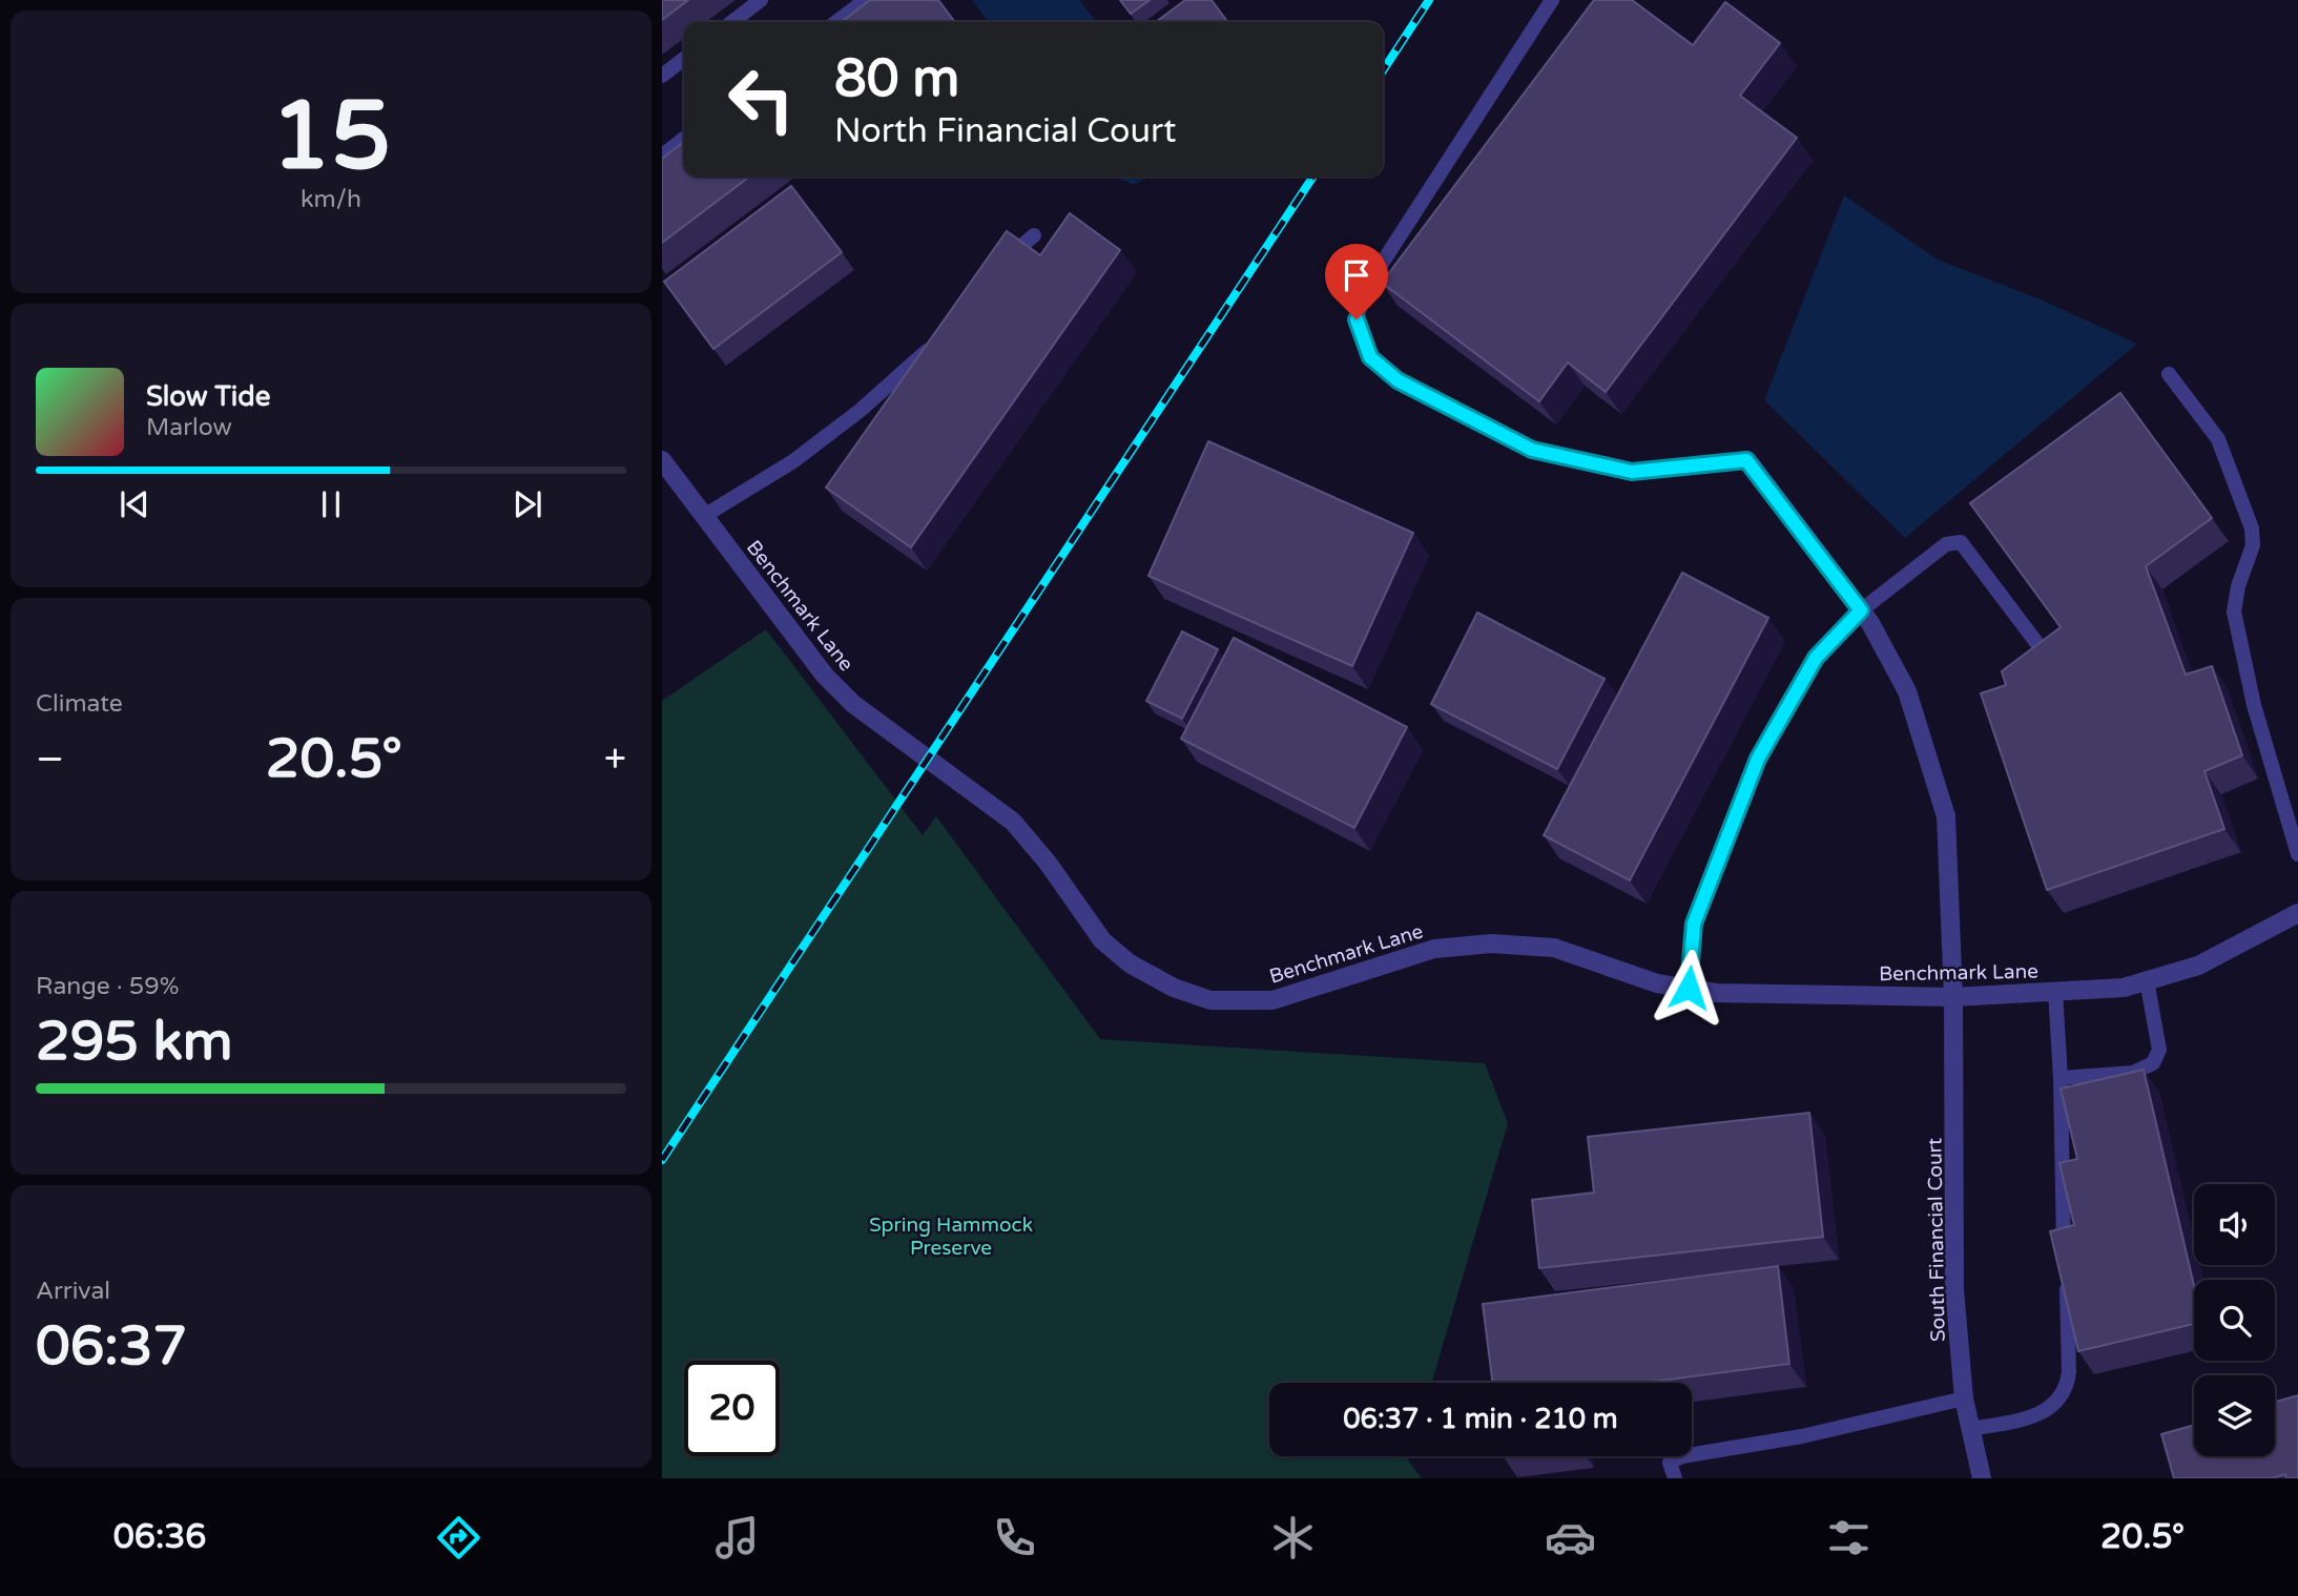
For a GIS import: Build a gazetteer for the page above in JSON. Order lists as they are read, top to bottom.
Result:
{
  "streets": {
    "street": ["Benchmark Lane", "South Financial Court"]
  },
  "crossings": [
    ["Benchmark Lane", "South Financial Court"]
  ],
  "parks": ["Spring Hammock Preserve"],
  "page": {
    "tile": [
      ["15", "km/h"],
      "Climate",
      ["Range · 59%", "295 km"],
      ["Arrival", "06:37"]
    ],
    "turn": ["80 m", "North Financial Court"],
    "song": ["Slow Tide", "Marlow"],
    "heat": ["−", "20.5°", "+"],
    "limit": "20",
    "trip": "06:37 · 1 min · 210 m",
    "tabs": ["06:36", "20.5°"]
  }
}
